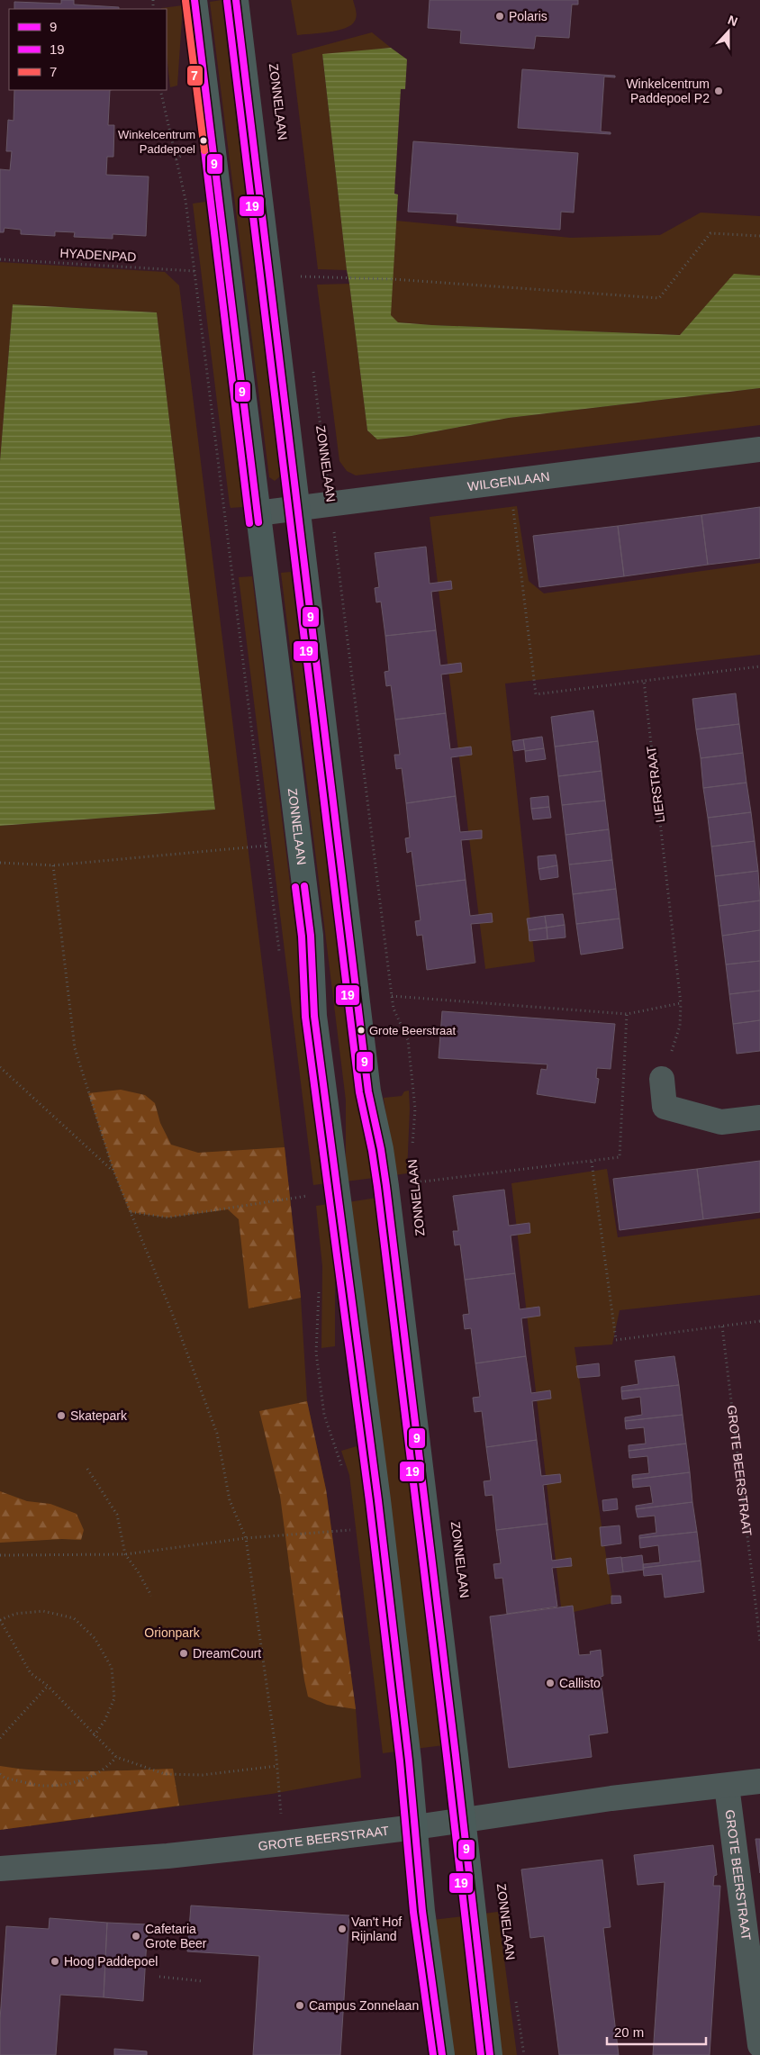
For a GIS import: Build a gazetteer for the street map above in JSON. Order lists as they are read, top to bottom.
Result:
{
  "streets": {
    "street": ["ZONNELAAN", "WILGENLAAN", "GROTE BEERSTRAAT"],
    "path": ["HYADENPAD", "LIERSTRAAT"]
  },
  "crossings": [
    ["ZONNELAAN", "WILGENLAAN"],
    ["ZONNELAAN", "GROTE BEERSTRAAT"]
  ],
  "parks": ["Orionpark"],
  "places": [
    "Polaris",
    "Winkelcentrum Paddepoel P2",
    "Winkelcentrum Paddepoel",
    "Grote Beerstraat",
    "Skatepark",
    "DreamCourt",
    "Callisto",
    "Van't Hof Rijnland",
    "Cafetaria Grote Beer",
    "Hoog Paddepoel",
    "Campus Zonnelaan"
  ],
  "lines": ["transit line 9", "transit line 19", "transit line 7"],
  "legend": ["9", "19", "7"],
  "scale_bar": "20 m",
  "north": "top"
}
